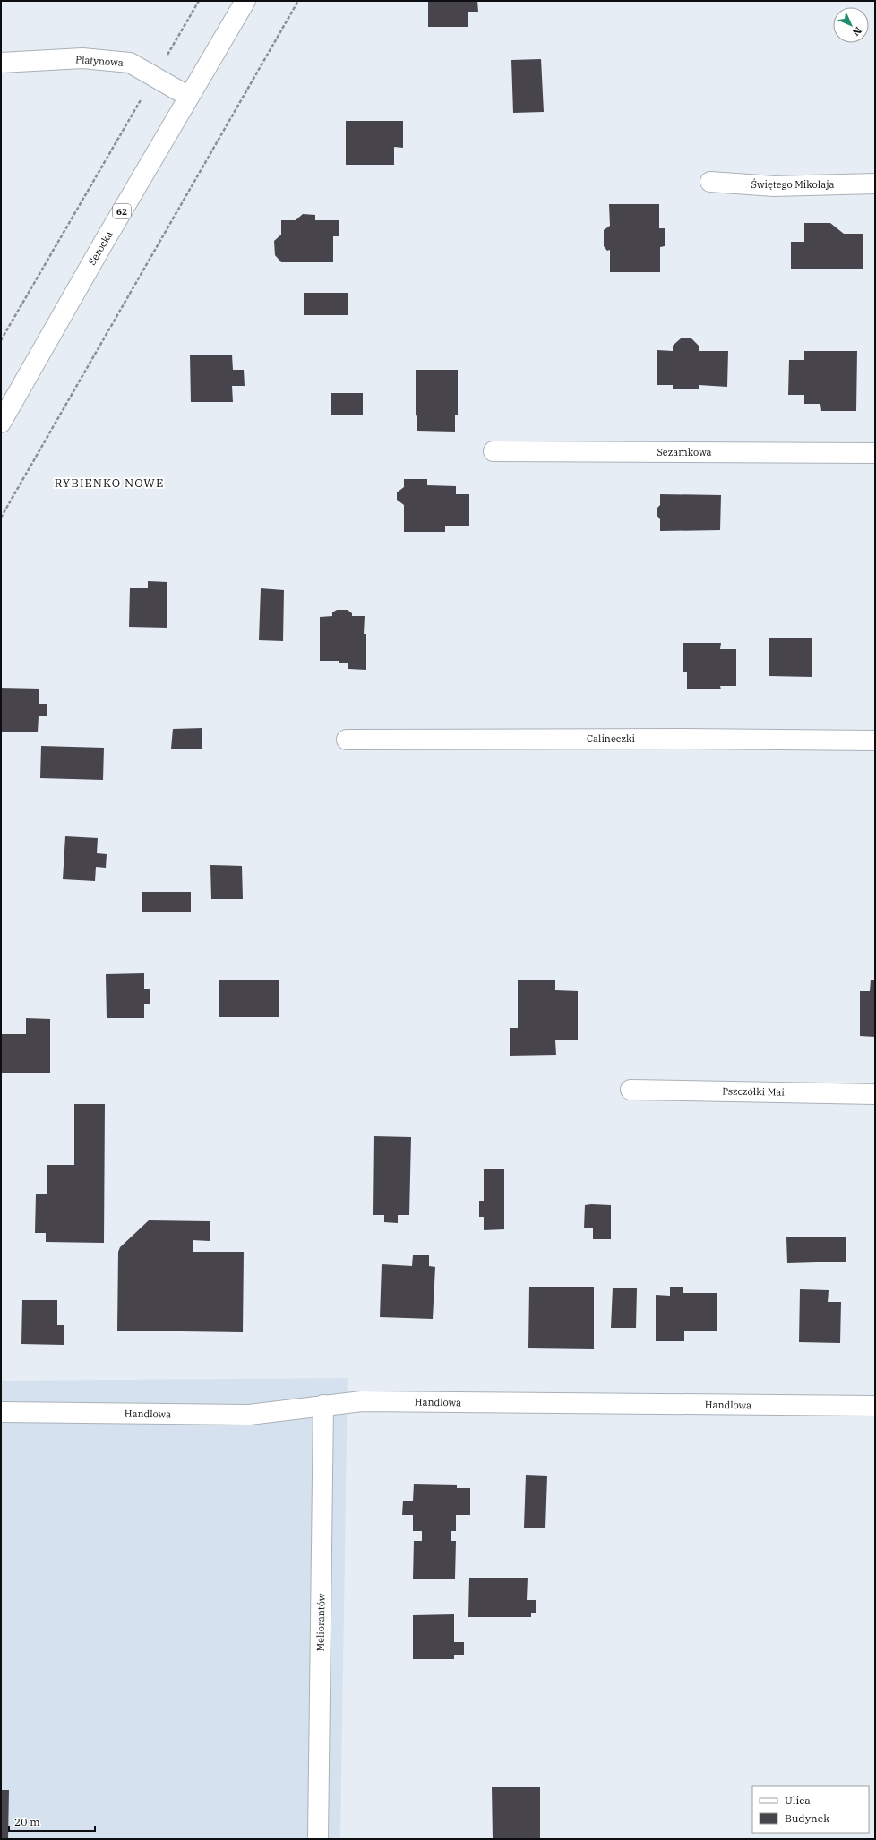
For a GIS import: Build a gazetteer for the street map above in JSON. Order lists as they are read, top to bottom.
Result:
{
  "streets": {
    "street": [
      "Platynowa",
      "Świętego Mikołaja",
      "62",
      "Serocka",
      "Sezamkowa",
      "Calineczki",
      "Pszczółki Mai",
      "Handlowa",
      "Meliorantów"
    ]
  },
  "crossings": [
    ["Platynowa", "Serocka"],
    ["Handlowa", "Meliorantów"]
  ],
  "districts": ["RYBIENKO NOWE"],
  "legend": ["Ulica", "Budynek"],
  "scale_bar": "20 m",
  "north": "bottom right"
}
